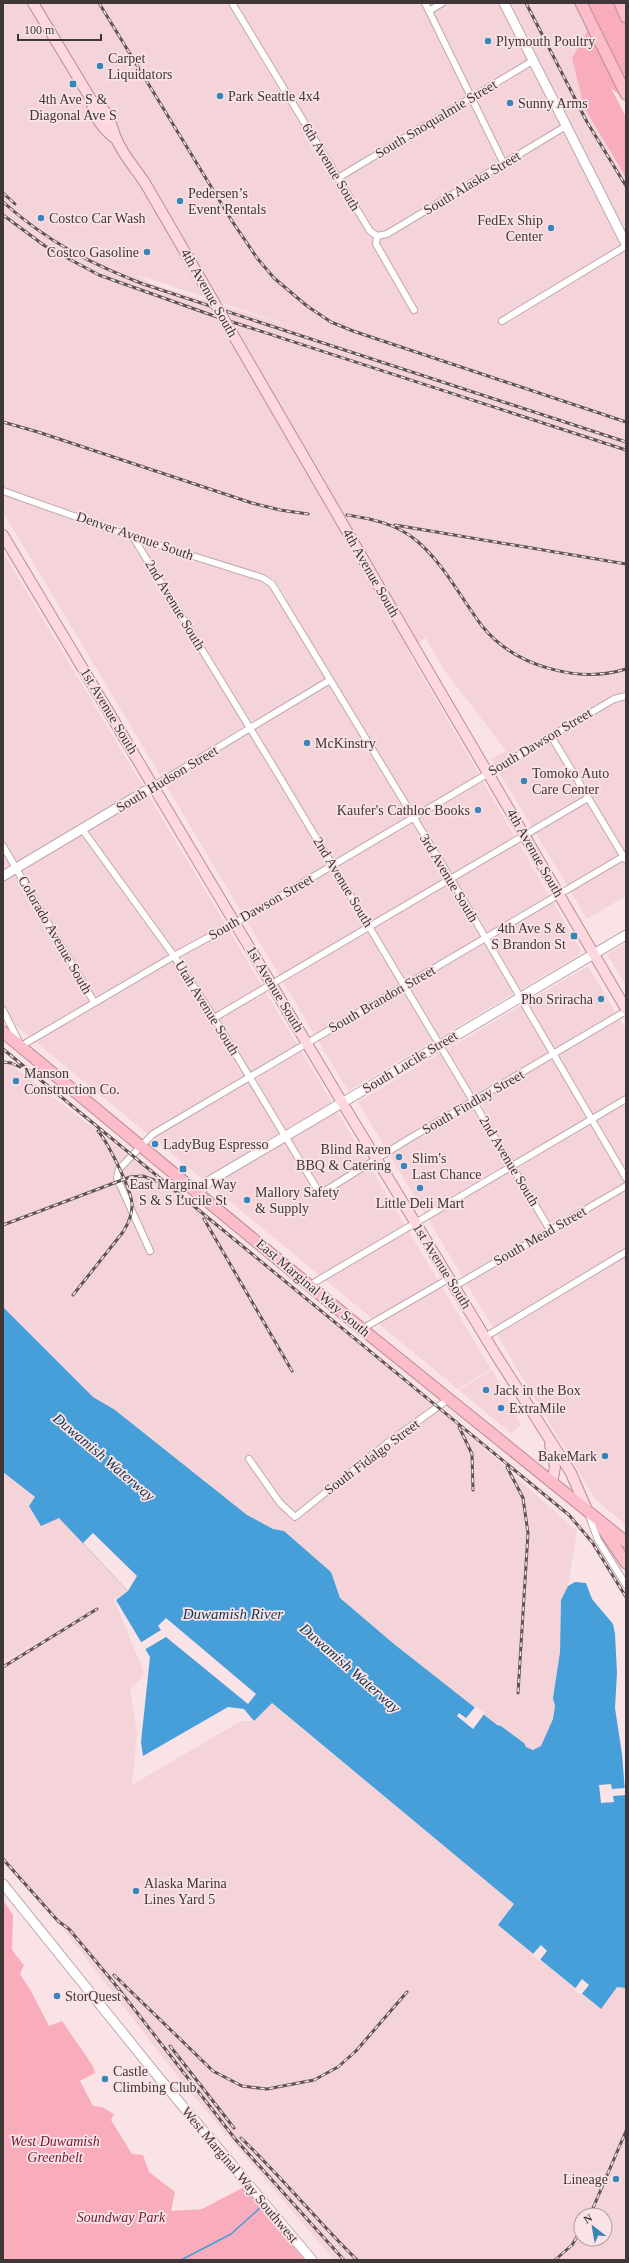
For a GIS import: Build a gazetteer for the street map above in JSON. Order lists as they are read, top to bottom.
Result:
{
  "streets": {
    "highway": ["East Marginal Way South"],
    "main road": [
      "4th Avenue South",
      "1st Avenue South",
      "South Hudson Street",
      "South Lucile Street",
      "West Marginal Way Southwest"
    ],
    "street": [
      "South Snoqualmie Street",
      "6th Avenue South",
      "South Alaska Street",
      "Denver Avenue South",
      "2nd Avenue South",
      "South Dawson Street",
      "3rd Avenue South",
      "Colorado Avenue South",
      "South Brandon Street",
      "Utah Avenue South",
      "South Findlay Street",
      "South Mead Street",
      "South Fidalgo Street"
    ]
  },
  "crossings": [
    ["South Snoqualmie Street", "6th Avenue South"],
    ["6th Avenue South", "South Alaska Street"],
    ["4th Avenue South", "South Dawson Street"],
    ["4th Avenue South", "South Brandon Street"],
    ["4th Avenue South", "South Lucile Street"],
    ["4th Avenue South", "South Findlay Street"],
    ["Denver Avenue South", "2nd Avenue South"],
    ["Denver Avenue South", "3rd Avenue South"],
    ["2nd Avenue South", "South Dawson Street"],
    ["2nd Avenue South", "South Hudson Street"],
    ["2nd Avenue South", "South Brandon Street"],
    ["2nd Avenue South", "South Lucile Street"],
    ["2nd Avenue South", "South Findlay Street"],
    ["2nd Avenue South", "South Mead Street"],
    ["1st Avenue South", "South Dawson Street"],
    ["1st Avenue South", "South Hudson Street"],
    ["1st Avenue South", "South Brandon Street"],
    ["1st Avenue South", "South Lucile Street"],
    ["1st Avenue South", "South Findlay Street"],
    ["1st Avenue South", "South Mead Street"],
    ["1st Avenue South", "East Marginal Way South"],
    ["South Dawson Street", "3rd Avenue South"],
    ["South Dawson Street", "Colorado Avenue South"],
    ["South Dawson Street", "Utah Avenue South"],
    ["South Dawson Street", "East Marginal Way South"],
    ["South Hudson Street", "3rd Avenue South"],
    ["South Hudson Street", "Colorado Avenue South"],
    ["South Hudson Street", "Utah Avenue South"],
    ["3rd Avenue South", "South Brandon Street"],
    ["3rd Avenue South", "South Lucile Street"],
    ["3rd Avenue South", "South Findlay Street"],
    ["South Brandon Street", "Utah Avenue South"],
    ["South Brandon Street", "East Marginal Way South"],
    ["Utah Avenue South", "South Lucile Street"],
    ["Utah Avenue South", "South Findlay Street"],
    ["South Lucile Street", "East Marginal Way South"],
    ["South Mead Street", "East Marginal Way South"],
    ["East Marginal Way South", "South Fidalgo Street"]
  ],
  "water": ["Duwamish Waterway", "Duwamish River"],
  "parks": ["West Duwamish Greenbelt", "Soundway Park"],
  "places": {
    "other": [
      "Plymouth Poultry",
      "Carpet Liquidators",
      "Park Seattle 4x4",
      "Sunny Arms",
      "Pedersen’s Event Rentals",
      "Costco Car Wash",
      "FedEx Ship Center",
      "Costco Gasoline",
      "McKinstry",
      "Tomoko Auto Care Center",
      "Kaufer's Cathloc Books",
      "Pho Sriracha",
      "Manson Construction Co.",
      "LadyBug Espresso",
      "Blind Raven BBQ & Catering",
      "Slim's Last Chance",
      "Little Deli Mart",
      "Mallory Safety & Supply",
      "Jack in the Box",
      "ExtraMile",
      "BakeMark",
      "Alaska Marina Lines Yard 5",
      "StorQuest",
      "Castle Climbing Club",
      "Lineage"
    ],
    "transit": ["4th Ave S & Diagonal Ave S", "4th Ave S & S Brandon St", "East Marginal Way S & S Lucile St"]
  },
  "scale_bar": "100 m",
  "north": "top left"
}
